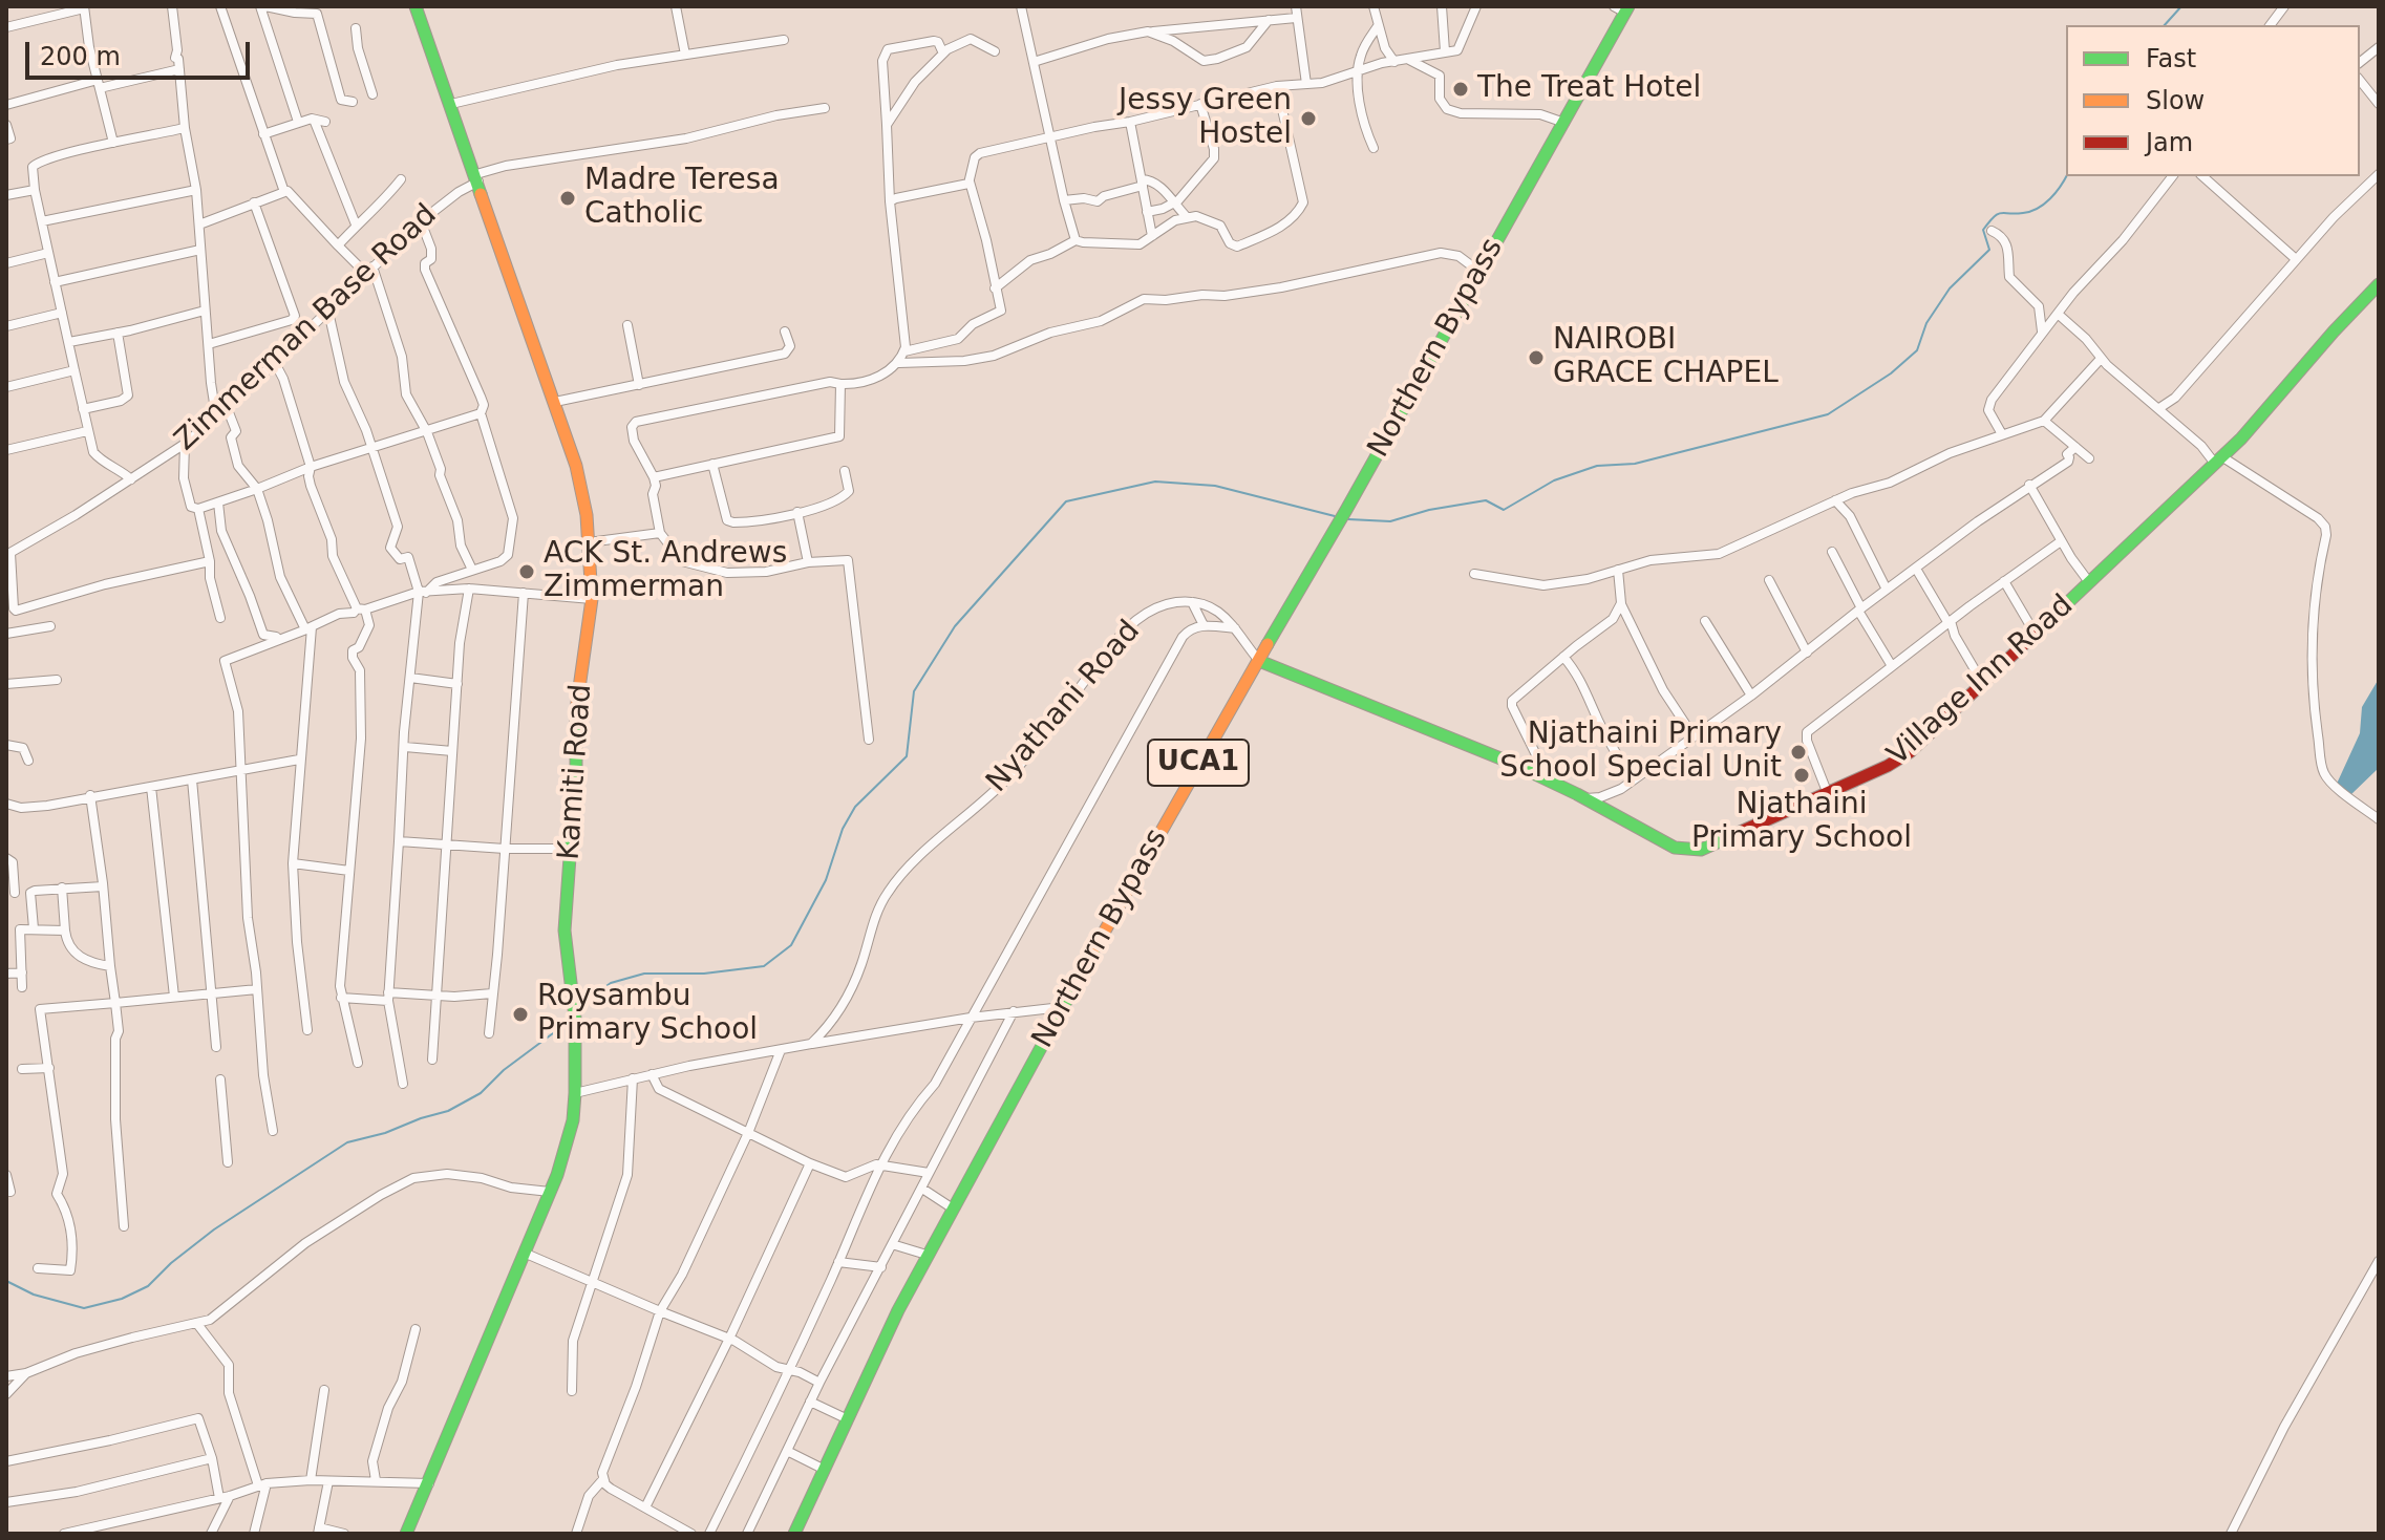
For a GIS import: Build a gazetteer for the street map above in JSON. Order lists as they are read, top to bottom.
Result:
{
  "streets": {
    "main road": [
      "Northern Bypass",
      "Village Inn Road",
      "UCA1",
      "Kamiti Road"
    ],
    "street": ["Zimmerman Base Road", "Nyathani Road"]
  },
  "crossings": [
    ["Zimmerman Base Road", "Kamiti Road"],
    ["Northern Bypass", "Village Inn Road"]
  ],
  "places": [
    "The Treat Hotel",
    "Jessy Green Hostel",
    "Madre Teresa Catholic",
    "NAIROBI GRACE CHAPEL",
    "ACK St. Andrews Zimmerman",
    "Njathaini Primary School Special Unit",
    "Njathaini Primary School",
    "Roysambu Primary School"
  ],
  "legend": ["Fast", "Slow", "Jam"],
  "scale_bar": "200 m"
}
